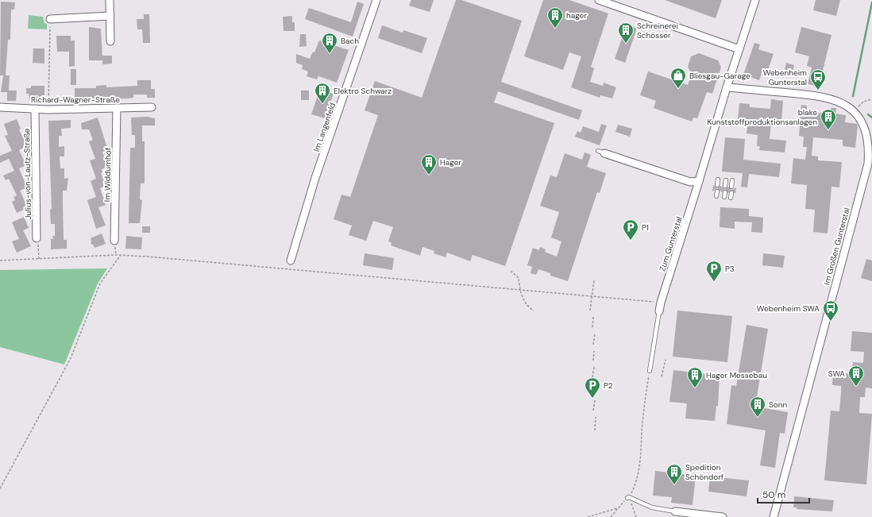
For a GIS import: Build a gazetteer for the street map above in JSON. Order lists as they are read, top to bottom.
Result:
{
  "streets": {
    "street": [
      "Richard-Wagner-Straße",
      "Im Langenfeld",
      "Julius-von-Lautz-Straße",
      "Im Widdumhof",
      "Zum Gunterstal",
      "Im Großen Gunterstal"
    ]
  },
  "crossings": [
    ["Richard-Wagner-Straße", "Julius-von-Lautz-Straße"],
    ["Richard-Wagner-Straße", "Im Widdumhof"],
    ["Zum Gunterstal", "Im Großen Gunterstal"]
  ],
  "places": {
    "building": [
      "hager",
      "Schreinerei Schösser",
      "Bach",
      "Elektro Schwarz",
      "blake Kunststoffproduktionsanlagen",
      "Hager",
      "SWA",
      "Hager Messebau",
      "Sonn",
      "Spedition Schöndorf"
    ],
    "shop": ["Bliesgau-Garage"],
    "bus stop": ["Webenheim Gunterstal", "Webenheim SWA"],
    "parking": ["P1", "P3", "P2"]
  },
  "scale_bar": "50 m"
}
